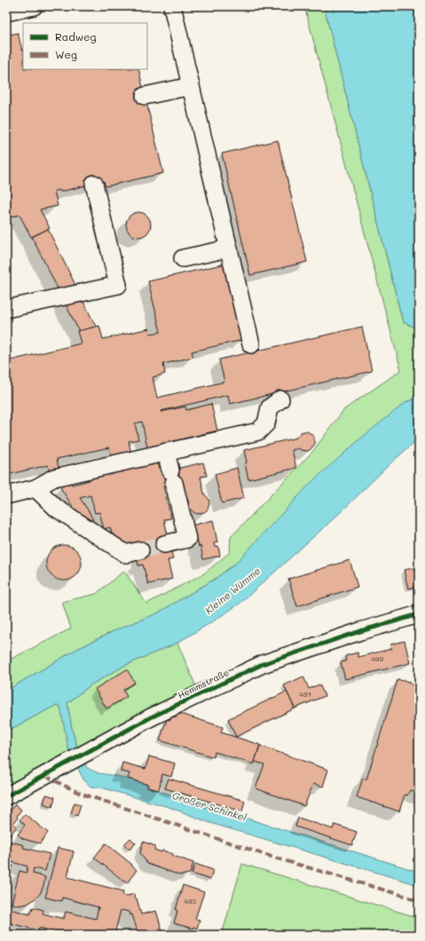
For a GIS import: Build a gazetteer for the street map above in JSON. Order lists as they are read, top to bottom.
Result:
{
  "streets": {
    "street": ["Hemmstraße"]
  },
  "water": ["Kleine Wümme", "Großer Schinkel"],
  "house_numbers": ["499", "497", "493"],
  "legend": ["Radweg", "Weg"]
}
